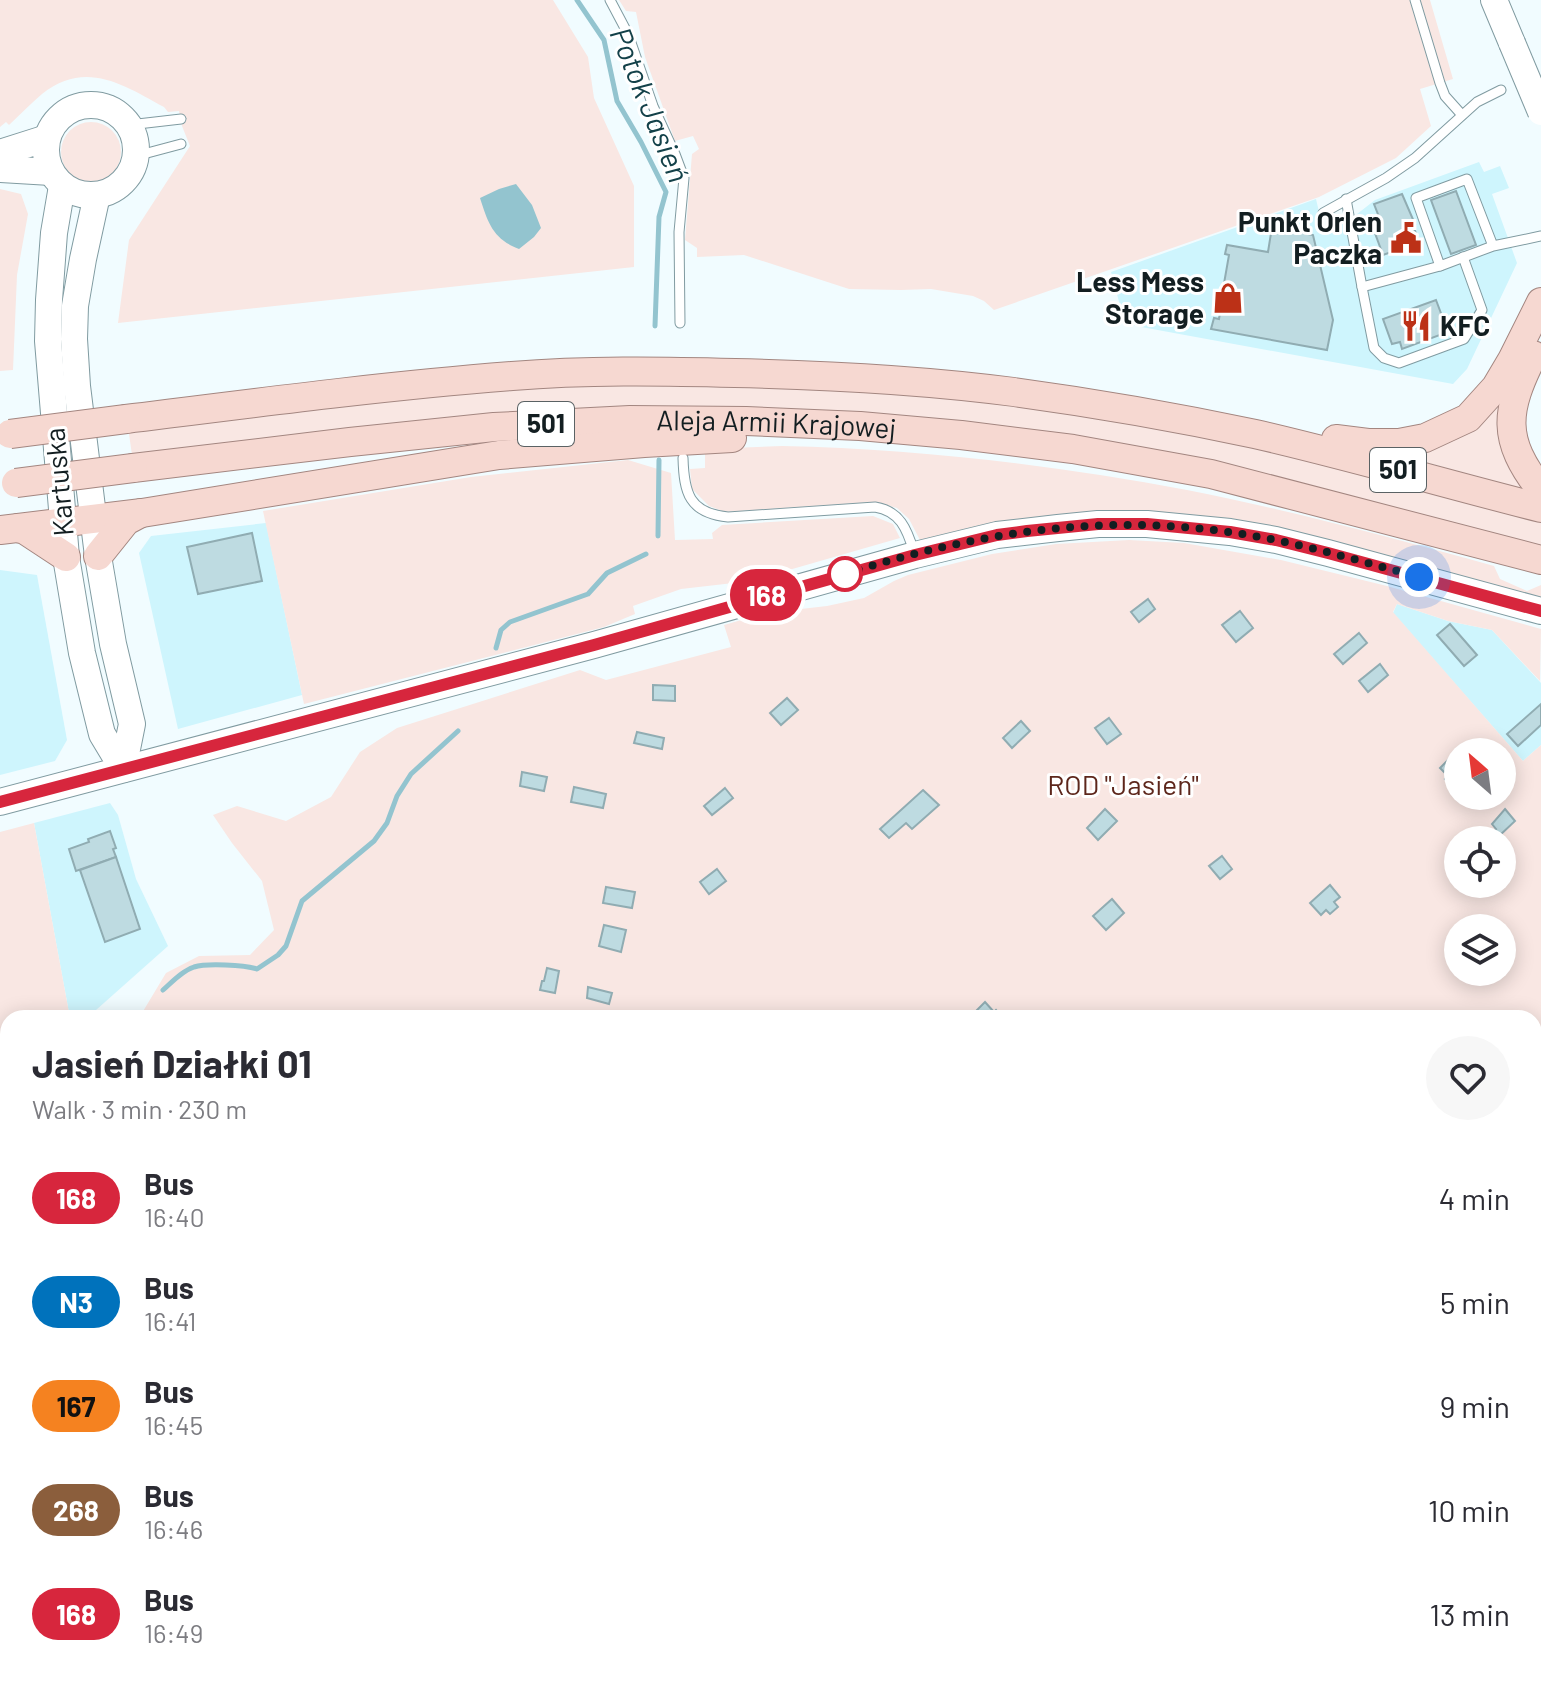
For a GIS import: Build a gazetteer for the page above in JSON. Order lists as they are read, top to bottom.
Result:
{
  "streets": {
    "main road": ["501", "Aleja Armii Krajowej"],
    "street": ["Kartuska"]
  },
  "water": ["Potok Jasień"],
  "parks": ["ROD \"Jasień\""],
  "places": {
    "public building": ["Punkt Orlen Paczka"],
    "shop": ["Less Mess Storage"],
    "restaurant": ["KFC"]
  },
  "lines": ["bus line 168"],
  "north": "top left",
  "page": {
    "on_map": "168",
    "heading": ["Jasień Działki 01", "Walk · 3 min · 230 m"],
    "list": [
      {
        "mark": "168",
        "name": "Bus",
        "note": "16:40",
        "value": "4 min"
      },
      {
        "mark": "N3",
        "name": "Bus",
        "note": "16:41",
        "value": "5 min"
      },
      {
        "mark": "167",
        "name": "Bus",
        "note": "16:45",
        "value": "9 min"
      },
      {
        "mark": "268",
        "name": "Bus",
        "note": "16:46",
        "value": "10 min"
      },
      {
        "mark": "168",
        "name": "Bus",
        "note": "16:49",
        "value": "13 min"
      }
    ]
  }
}
